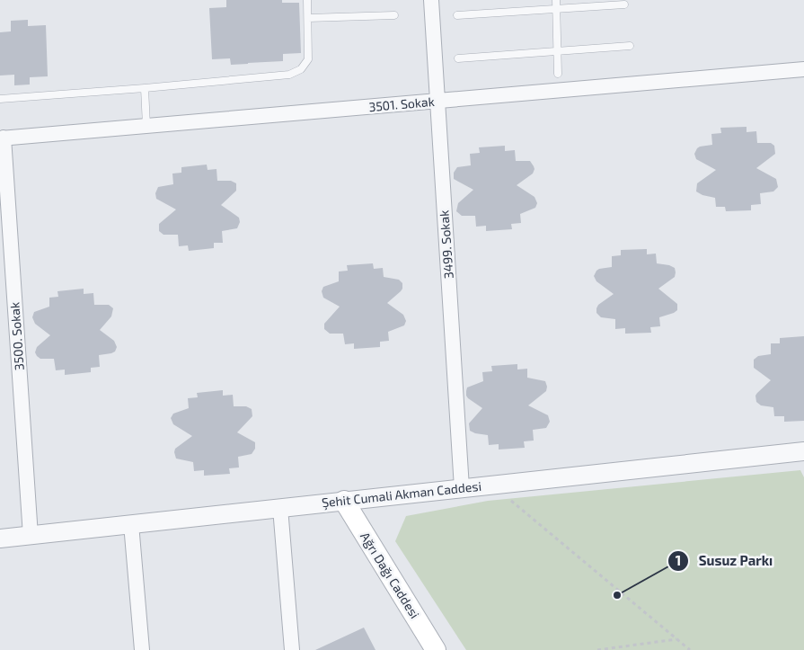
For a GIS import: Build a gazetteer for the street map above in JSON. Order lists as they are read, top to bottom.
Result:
{
  "streets": {
    "main road": ["Ağrı Dağı Caddesi"],
    "street": [
      "3501. Sokak",
      "3499. Sokak",
      "3500. Sokak",
      "Şehit Cumali Akman Caddesi"
    ]
  },
  "crossings": [
    ["3501. Sokak", "3499. Sokak"],
    ["3501. Sokak", "3500. Sokak"],
    ["3499. Sokak", "Şehit Cumali Akman Caddesi"],
    ["3500. Sokak", "Şehit Cumali Akman Caddesi"],
    ["Şehit Cumali Akman Caddesi", "Ağrı Dağı Caddesi"]
  ],
  "places": ["Susuz Parkı"]
}
